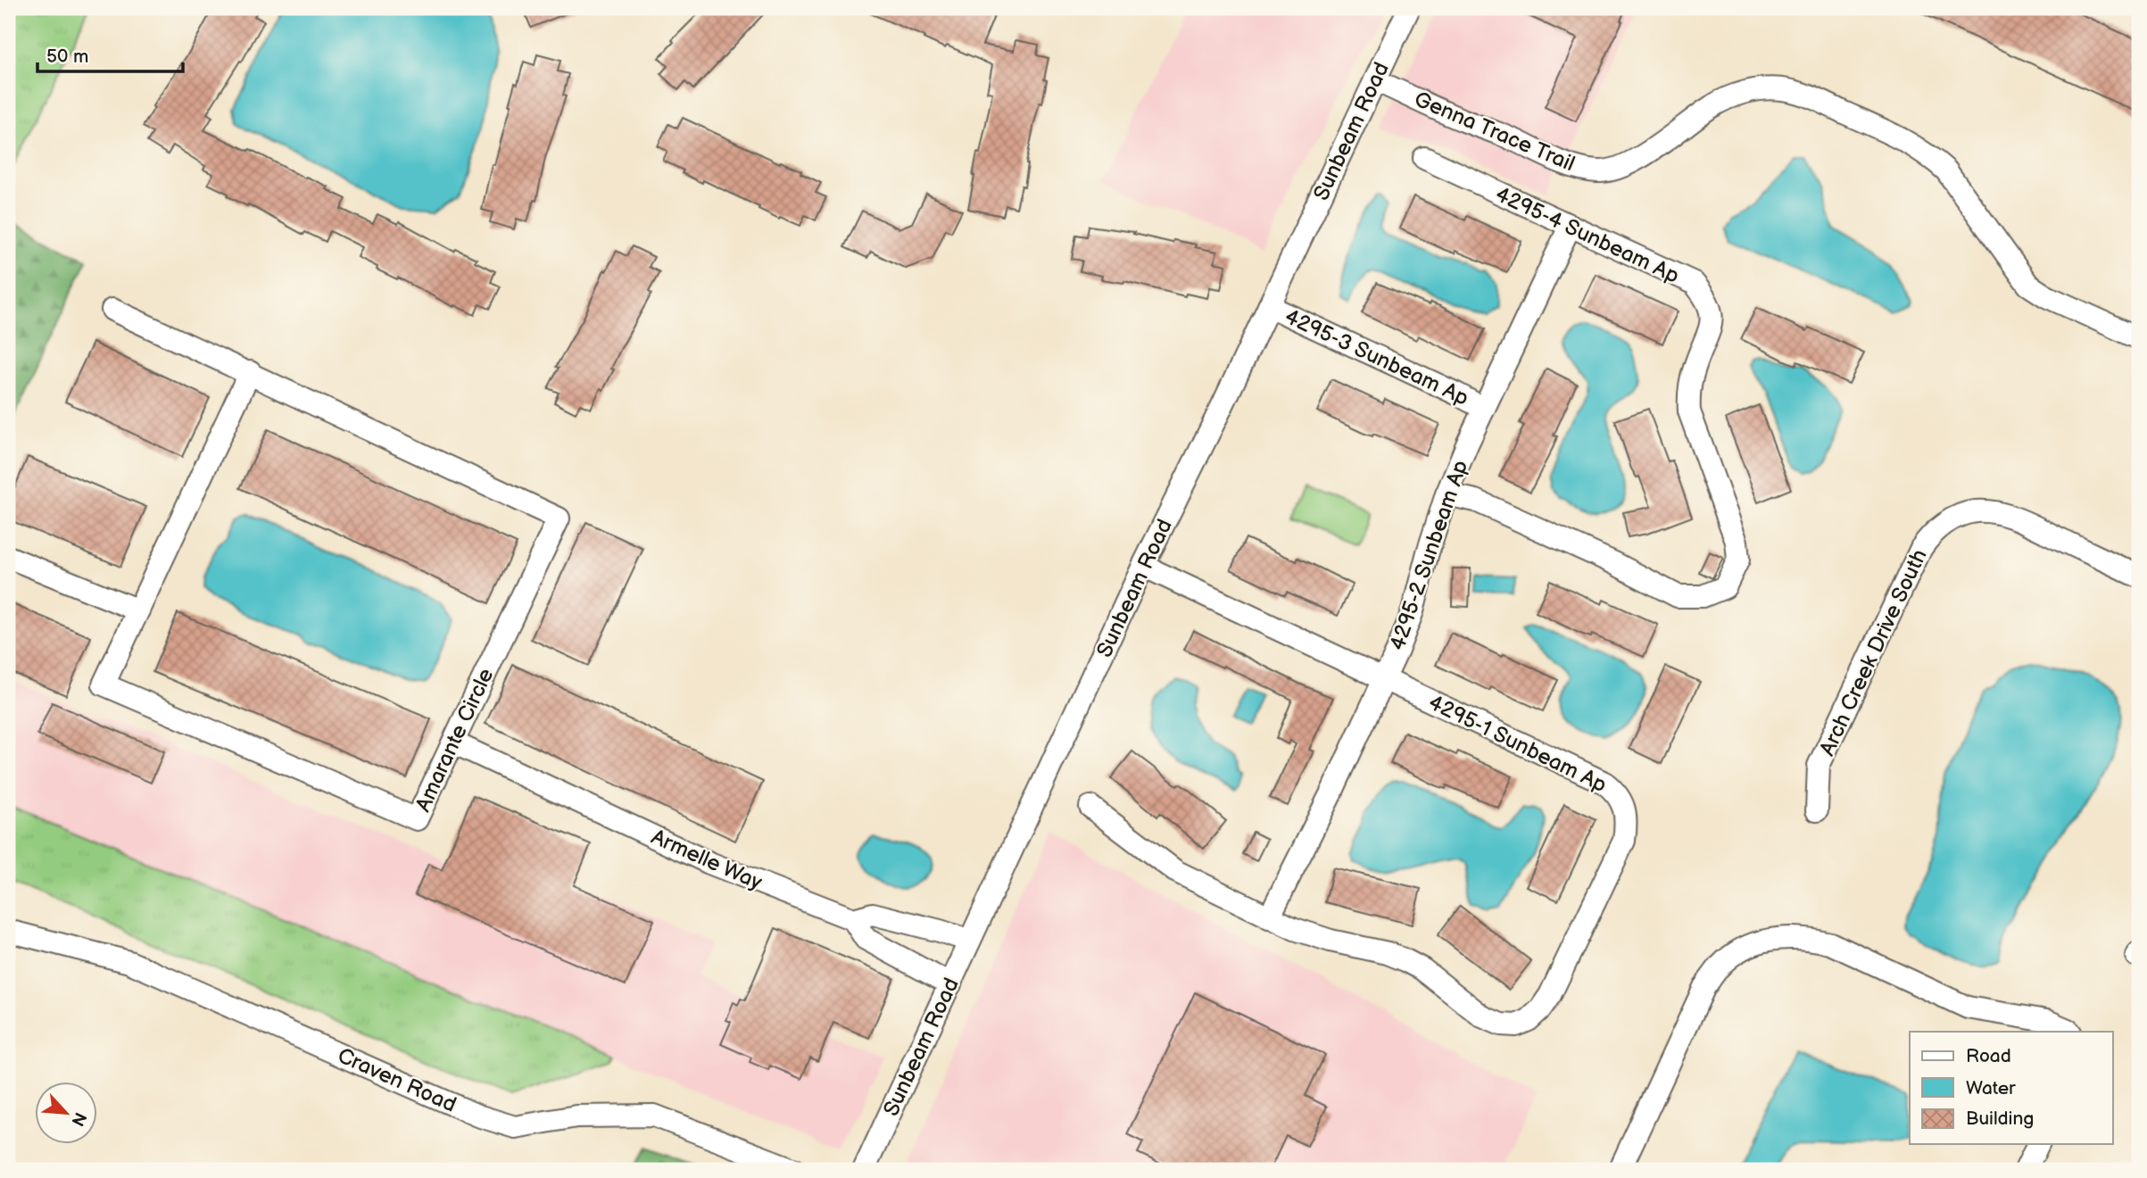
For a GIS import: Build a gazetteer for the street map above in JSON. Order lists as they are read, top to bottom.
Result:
{
  "streets": {
    "street": [
      "Sunbeam Road",
      "Genna Trace Trail",
      "4295-4 Sunbeam Ap",
      "4295-3 Sunbeam Ap",
      "4295-2 Sunbeam Ap",
      "Arch Creek Drive South",
      "Amarante Circle",
      "4295-1 Sunbeam Ap",
      "Armelle Way",
      "Craven Road"
    ]
  },
  "crossings": [
    ["Sunbeam Road", "Genna Trace Trail"],
    ["Sunbeam Road", "4295-3 Sunbeam Ap"],
    ["Sunbeam Road", "4295-1 Sunbeam Ap"],
    ["Sunbeam Road", "Armelle Way"],
    ["4295-4 Sunbeam Ap", "4295-2 Sunbeam Ap"],
    ["4295-3 Sunbeam Ap", "4295-2 Sunbeam Ap"],
    ["4295-2 Sunbeam Ap", "4295-1 Sunbeam Ap"],
    ["Amarante Circle", "Armelle Way"]
  ],
  "legend": ["Road", "Water", "Building"],
  "scale_bar": "50 m",
  "north": "bottom right"
}
